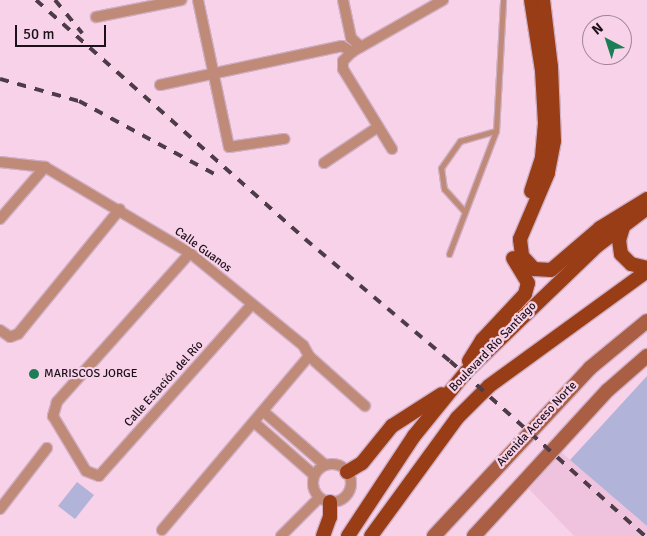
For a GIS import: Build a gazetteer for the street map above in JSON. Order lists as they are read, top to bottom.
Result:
{
  "streets": {
    "main road": ["Boulevard Río Santiago", "Avenida Acceso Norte"],
    "street": ["Calle Guanos", "Calle Estación del Río"]
  },
  "crossings": [
    ["Calle Guanos", "Calle Estación del Río"]
  ],
  "places": ["MARISCOS JORGE"],
  "scale_bar": "50 m",
  "north": "top left"
}
